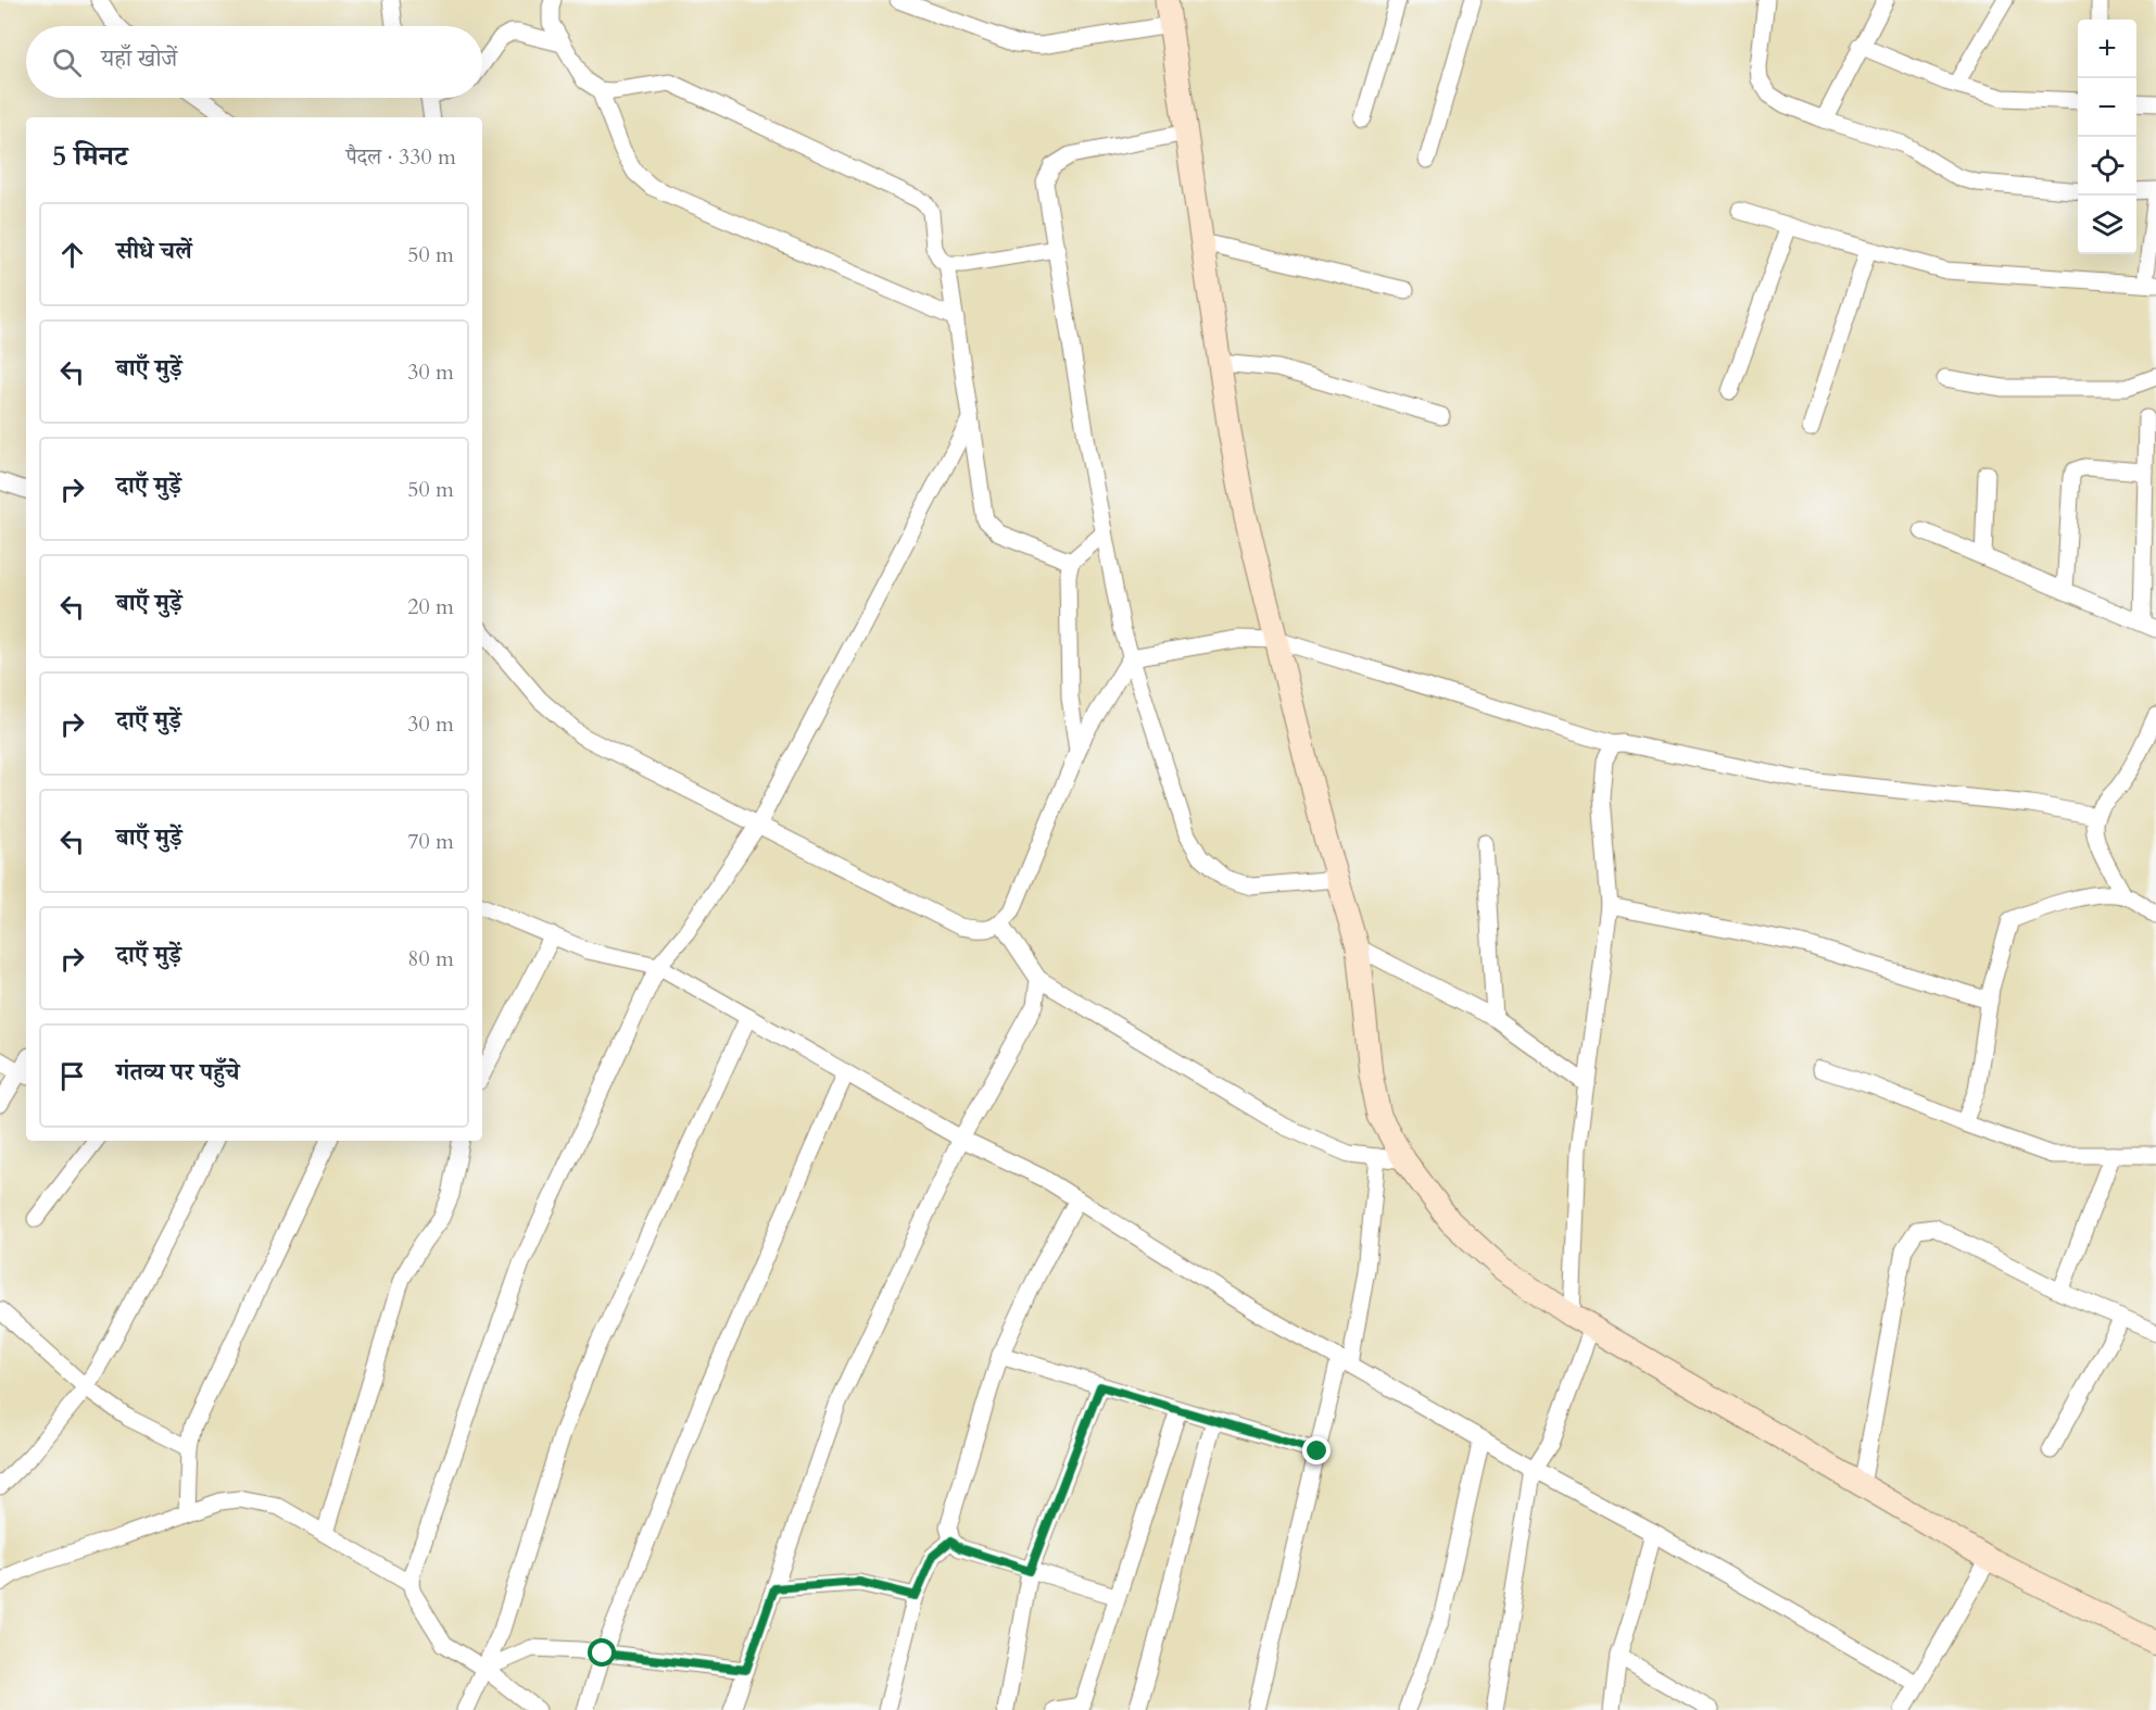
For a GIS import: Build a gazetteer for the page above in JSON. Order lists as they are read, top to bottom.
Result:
{
  "page": {
    "map_buttons": ["+", "−"],
    "search": "यहाँ खोजें",
    "heading": ["5 मिनट", "पैदल · 330 m"],
    "list": [
      ["सीधे चलें", "50 m"],
      ["बाएँ मुड़ें", "30 m"],
      ["दाएँ मुड़ें", "50 m"],
      ["बाएँ मुड़ें", "20 m"],
      ["दाएँ मुड़ें", "30 m"],
      ["बाएँ मुड़ें", "70 m"],
      ["दाएँ मुड़ें", "80 m"],
      "गंतव्य पर पहुँचे"
    ]
  }
}
